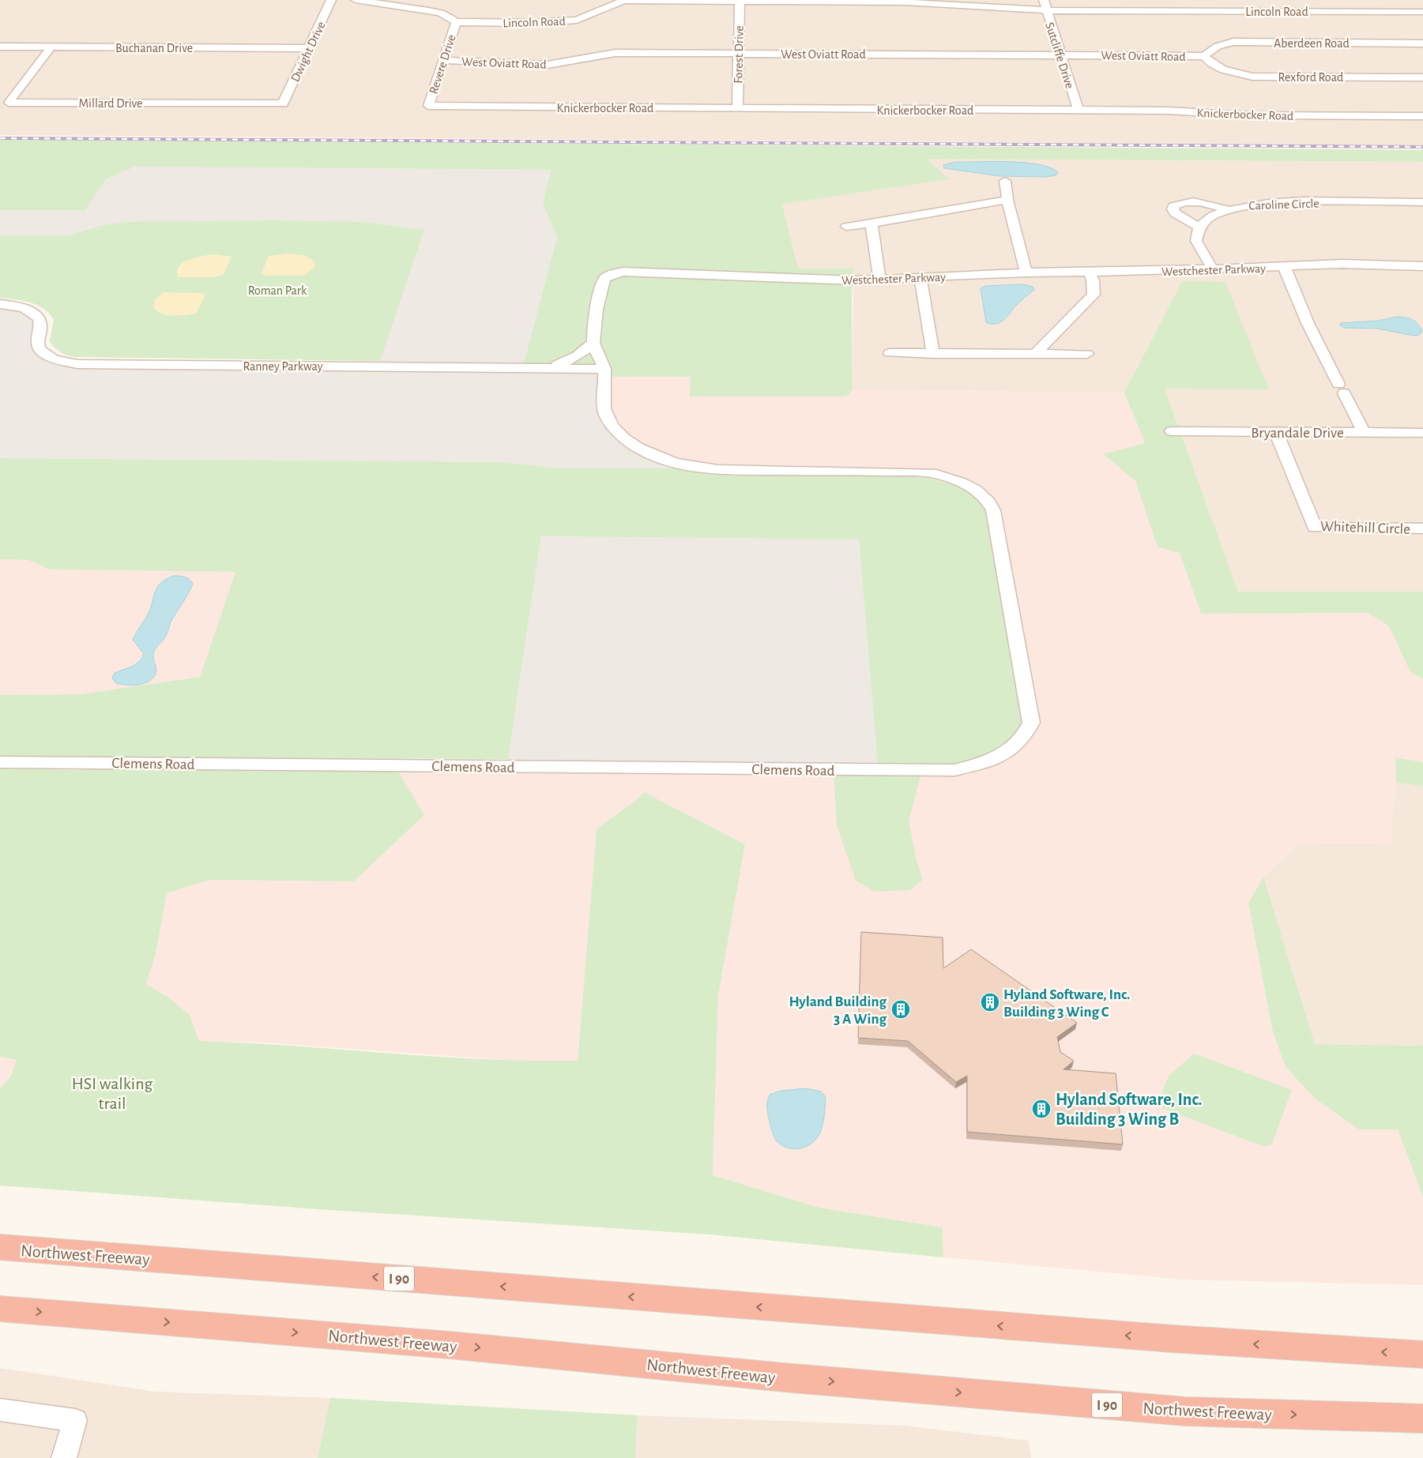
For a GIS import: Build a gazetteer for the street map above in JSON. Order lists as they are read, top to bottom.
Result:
{
  "streets": {
    "highway": ["Northwest Freeway", "I 90"],
    "street": [
      "Lincoln Road",
      "Aberdeen Road",
      "Buchanan Drive",
      "Dwight Drive",
      "West Oviatt Road",
      "Forest Drive",
      "Sutcliffe Drive",
      "Revere Drive",
      "Rexford Road",
      "Millard Drive",
      "Knickerbocker Road",
      "Caroline Circle",
      "Westchester Parkway",
      "Ranney Parkway",
      "Bryandale Drive",
      "Whitehill Circle",
      "Clemens Road"
    ]
  },
  "crossings": [
    ["Lincoln Road", "Forest Drive"],
    ["Lincoln Road", "Sutcliffe Drive"],
    ["Lincoln Road", "Revere Drive"],
    ["Aberdeen Road", "West Oviatt Road"],
    ["Aberdeen Road", "Rexford Road"],
    ["Buchanan Drive", "Dwight Drive"],
    ["Buchanan Drive", "Millard Drive"],
    ["Dwight Drive", "Millard Drive"],
    ["West Oviatt Road", "Forest Drive"],
    ["West Oviatt Road", "Sutcliffe Drive"],
    ["West Oviatt Road", "Revere Drive"],
    ["West Oviatt Road", "Rexford Road"],
    ["Forest Drive", "Knickerbocker Road"],
    ["Sutcliffe Drive", "Knickerbocker Road"],
    ["Revere Drive", "Knickerbocker Road"],
    ["Westchester Parkway", "Ranney Parkway"],
    ["Westchester Parkway", "Clemens Road"],
    ["Bryandale Drive", "Whitehill Circle"]
  ],
  "parks": ["Roman Park", "HSI walking trail"],
  "places": {
    "building": ["Hyland Software, Inc. Building 3 Wing C", "Hyland Building 3 A Wing", "Hyland Software, Inc. Building 3 Wing B"]
  }
}
